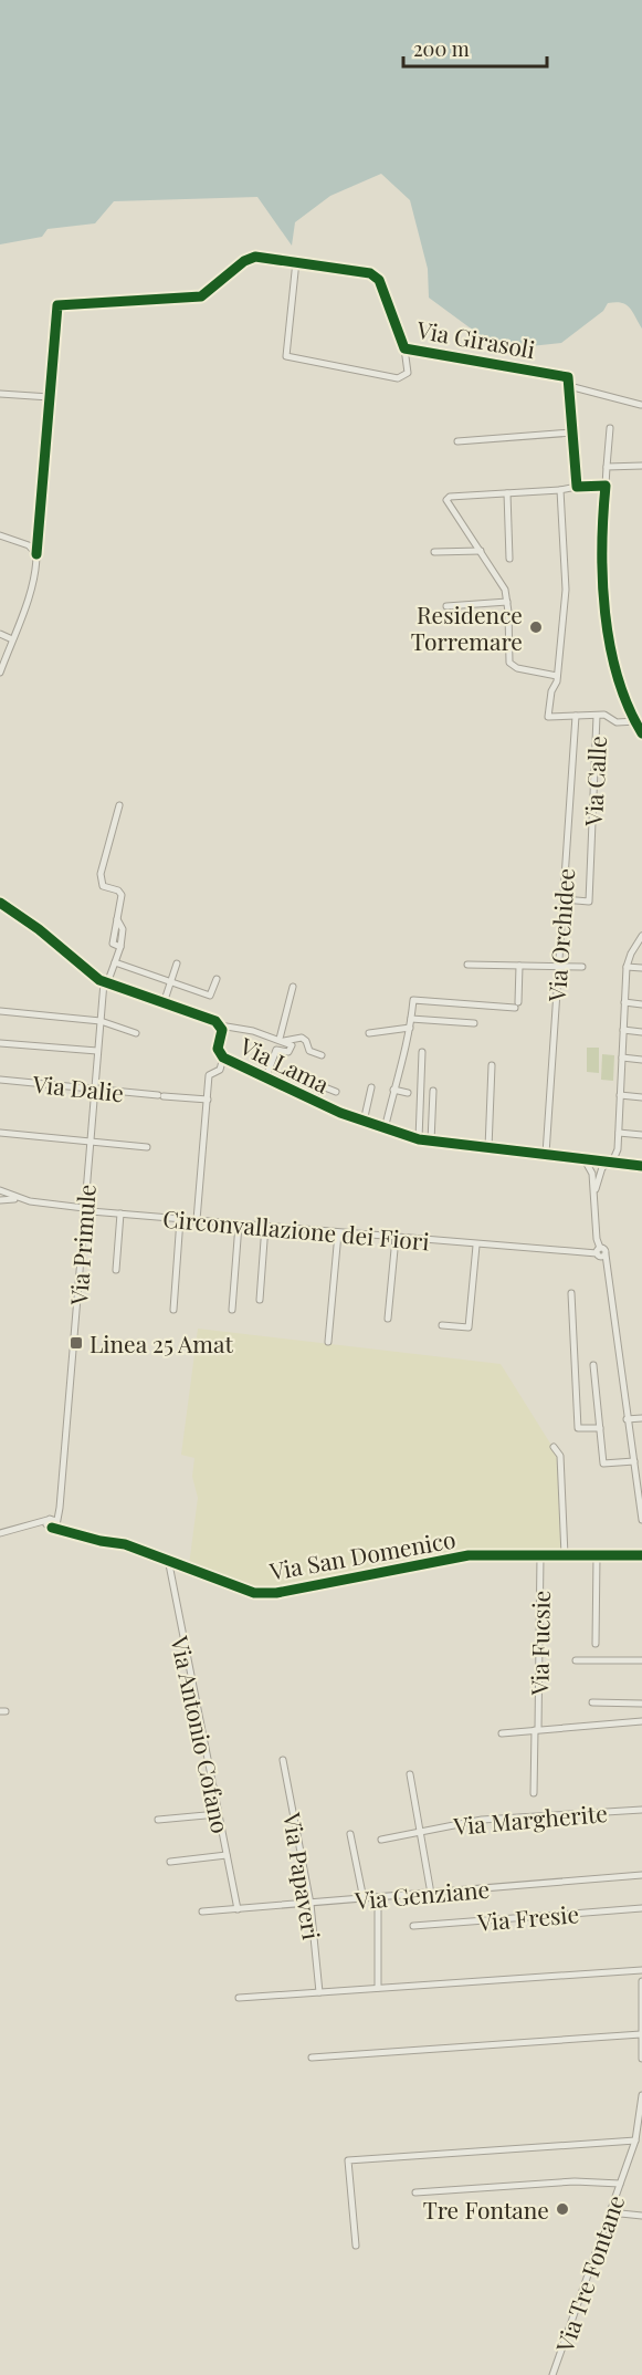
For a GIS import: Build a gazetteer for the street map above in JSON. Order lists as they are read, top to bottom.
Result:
{
  "streets": {
    "street": [
      "Via Girasoli",
      "Via Calle",
      "Via Orchidee",
      "Via Lama",
      "Via Dalie",
      "Circonvallazione dei Fiori",
      "Via Primule",
      "Via San Domenico",
      "Via Fucsie",
      "Via Antonio Cofano",
      "Via Margherite",
      "Via Papaveri",
      "Via Genziane",
      "Via Fresie",
      "Via Tre Fontane"
    ]
  },
  "crossings": [
    ["Via Calle", "Via Orchidee"],
    ["Via Orchidee", "Via Lama"],
    ["Via Lama", "Via Primule"],
    ["Via Dalie", "Via Primule"],
    ["Circonvallazione dei Fiori", "Via Primule"],
    ["Via Primule", "Via San Domenico"],
    ["Via San Domenico", "Via Fucsie"],
    ["Via San Domenico", "Via Antonio Cofano"],
    ["Via Antonio Cofano", "Via Genziane"],
    ["Via Papaveri", "Via Genziane"]
  ],
  "places": {
    "other": ["Residence Torremare", "Tre Fontane"],
    "transit": ["Linea 25 Amat"]
  },
  "scale_bar": "200 m"
}
